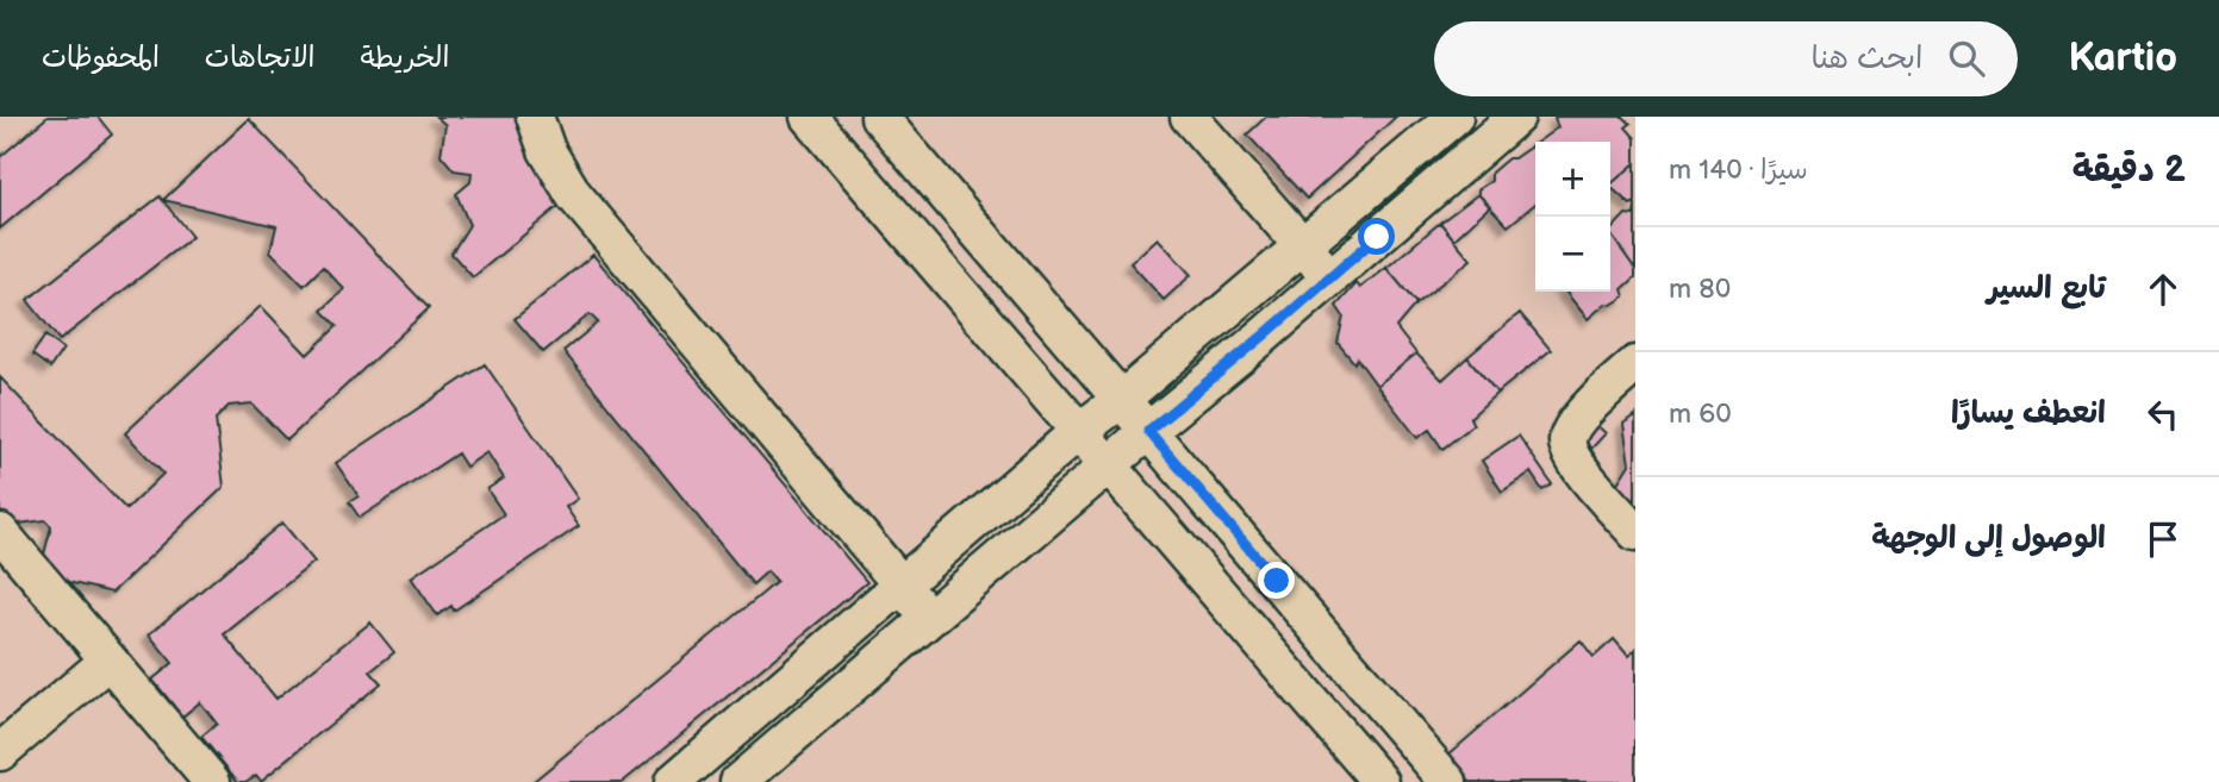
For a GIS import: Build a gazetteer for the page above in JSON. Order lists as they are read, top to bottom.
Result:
{
  "page": {
    "header": "Kartio",
    "search": "ابحث هنا",
    "nav": ["الخريطة", "الاتجاهات", "المحفوظات"],
    "heading": ["2 دقيقة", "سيرًا · 140 m"],
    "map_buttons": ["+", "−"],
    "list": [
      ["تابع السير", "80 m"],
      ["انعطف يسارًا", "60 m"],
      "الوصول إلى الوجهة"
    ]
  }
}
